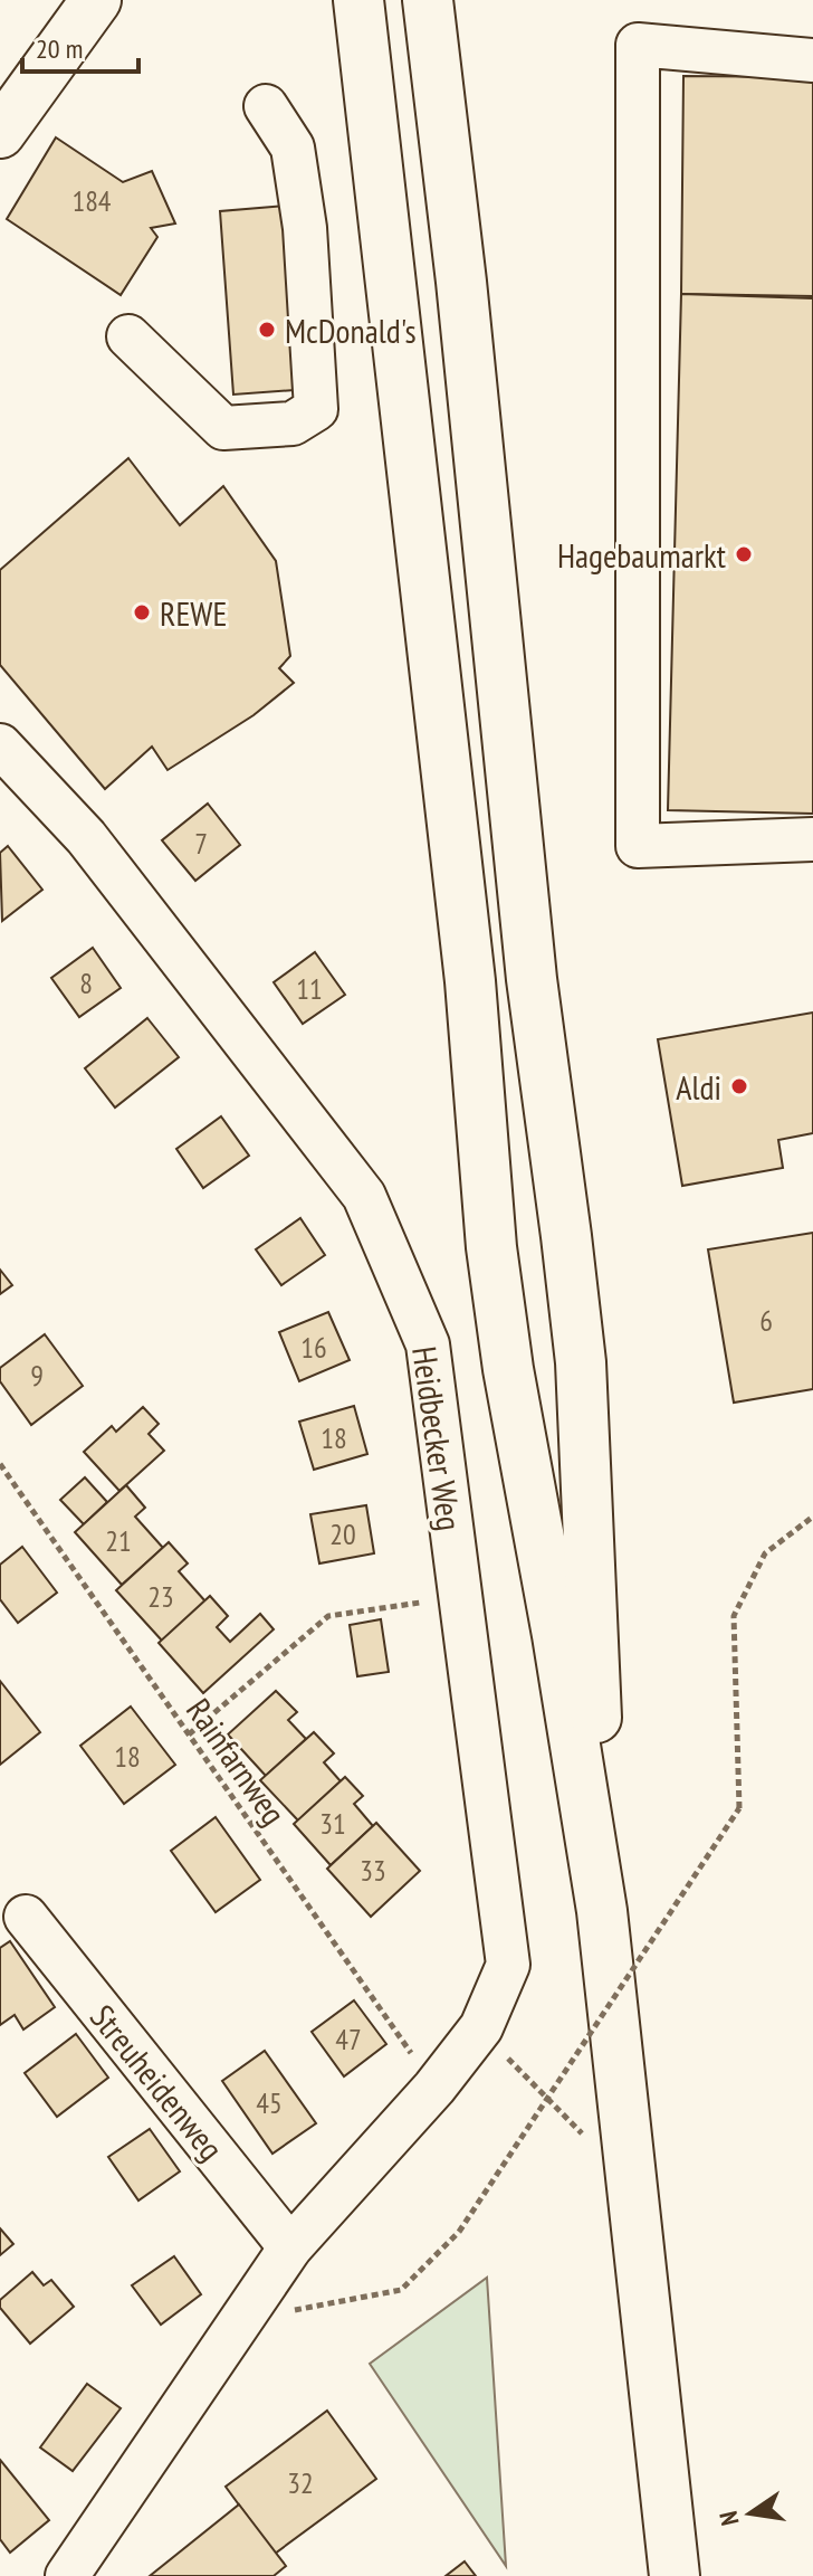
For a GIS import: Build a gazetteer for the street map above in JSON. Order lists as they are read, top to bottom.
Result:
{
  "streets": {
    "street": ["Heidbecker Weg", "Streuheidenweg"],
    "path": ["Rainfarnweg"]
  },
  "crossings": [
    ["Heidbecker Weg", "Rainfarnweg"]
  ],
  "places": [
    "McDonald's",
    "Hagebaumarkt",
    "REWE",
    "Aldi"
  ],
  "house_numbers": [
    "184",
    "7",
    "8",
    "11",
    "6",
    "16",
    "9",
    "18",
    "20",
    "21",
    "23",
    "18",
    "31",
    "33",
    "47",
    "45",
    "32"
  ],
  "scale_bar": "20 m",
  "north": "left"
}
